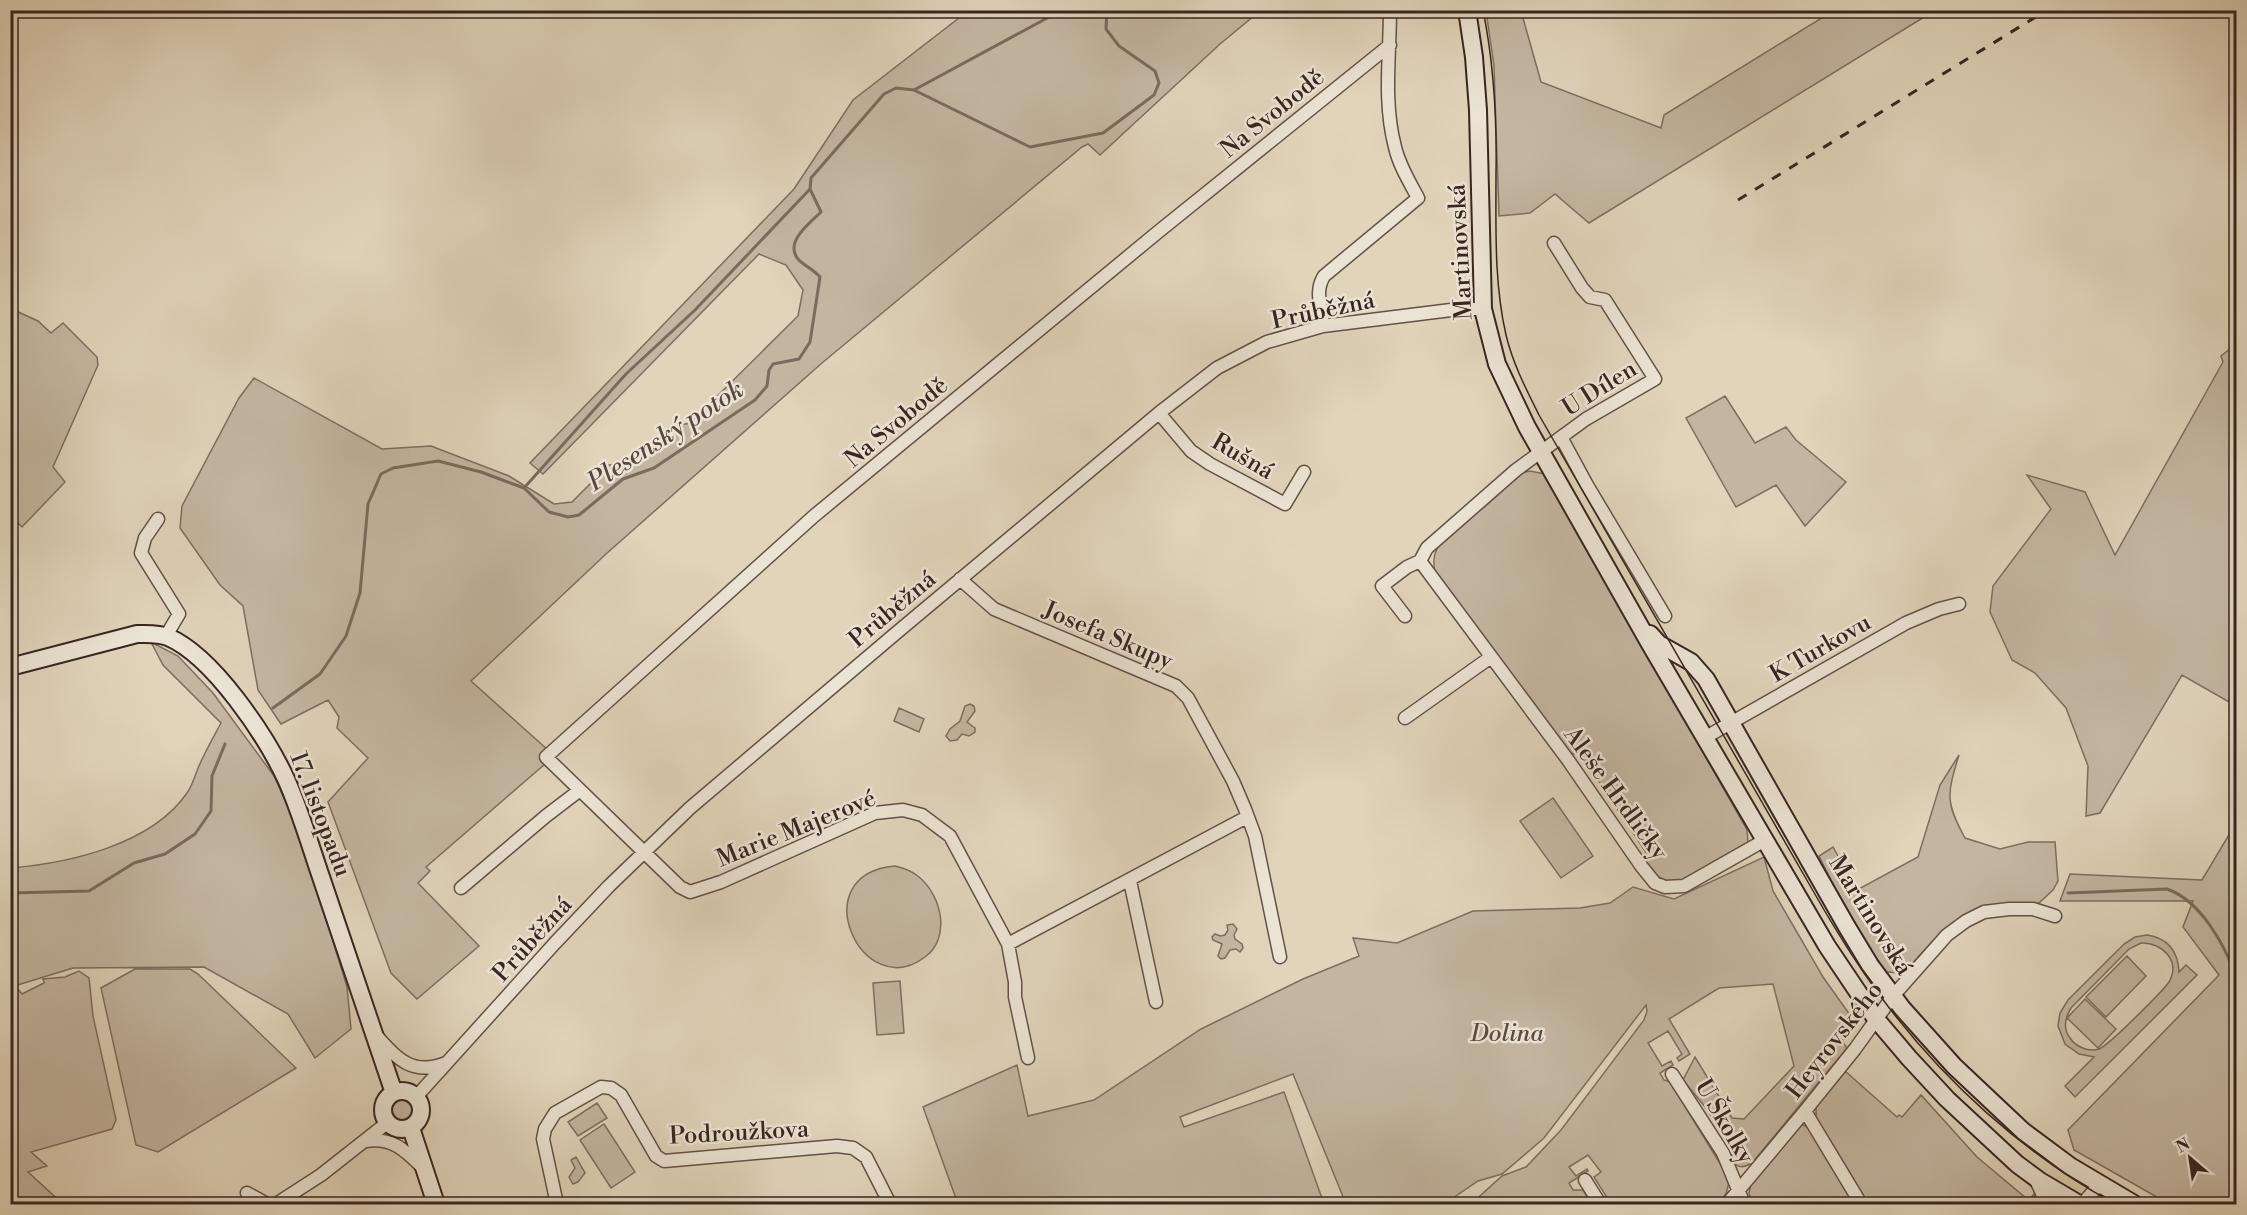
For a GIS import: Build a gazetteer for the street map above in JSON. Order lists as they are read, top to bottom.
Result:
{
  "streets": {
    "street": [
      "Na Svobodě",
      "Martinovská",
      "Průběžná",
      "U Dílen",
      "Rušná",
      "Josefa Skupy",
      "K Turkovu",
      "Aleše Hrdličky",
      "17. listopadu",
      "Marie Majerové",
      "Heyrovského",
      "U Školky",
      "Podroužkova"
    ]
  },
  "crossings": [
    ["Na Svobodě", "Průběžná"],
    ["Na Svobodě", "Marie Majerové"],
    ["Martinovská", "Průběžná"],
    ["Martinovská", "U Dílen"],
    ["Martinovská", "K Turkovu"],
    ["Martinovská", "Aleše Hrdličky"],
    ["Martinovská", "Heyrovského"],
    ["Průběžná", "Rušná"],
    ["Průběžná", "Josefa Skupy"],
    ["Průběžná", "17. listopadu"],
    ["Průběžná", "Marie Majerové"],
    ["Heyrovského", "U Školky"]
  ],
  "water": ["Plesenský potok"],
  "parks": ["Dolina"],
  "north": "top left"
}
